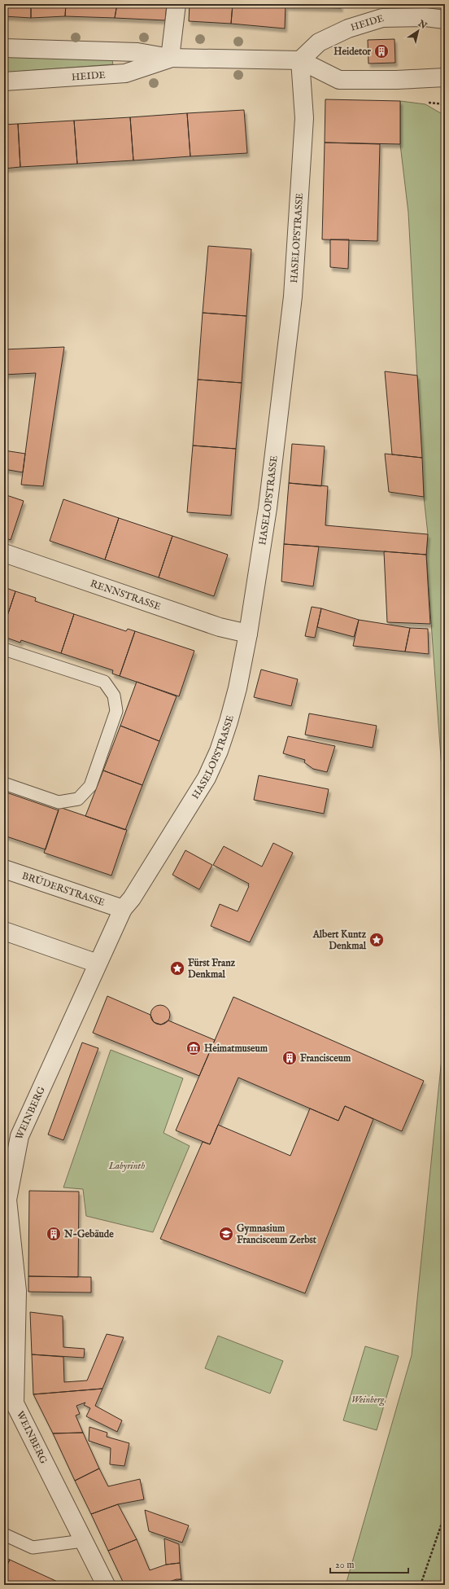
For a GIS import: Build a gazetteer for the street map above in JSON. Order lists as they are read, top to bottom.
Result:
{
  "streets": {
    "street": [
      "HEIDE",
      "HASELOPSTRASSE",
      "RENNSTRASSE",
      "BRÜDERSTRASSE",
      "WEINBERG"
    ]
  },
  "crossings": [
    ["HEIDE", "HASELOPSTRASSE"],
    ["HASELOPSTRASSE", "RENNSTRASSE"],
    ["HASELOPSTRASSE", "BRÜDERSTRASSE"],
    ["HASELOPSTRASSE", "WEINBERG"],
    ["BRÜDERSTRASSE", "WEINBERG"]
  ],
  "parks": ["Labyrinth", "Weinberg"],
  "places": {
    "building": ["Heidetor", "Francisceum", "N-Gebäude"],
    "place": ["Albert Kuntz Denkmal", "Fürst Franz Denkmal"],
    "museum": ["Heimatmuseum"],
    "school or university": ["Gymnasium Francisceum Zerbst"]
  },
  "scale_bar": "20 m",
  "north": "top right"
}
